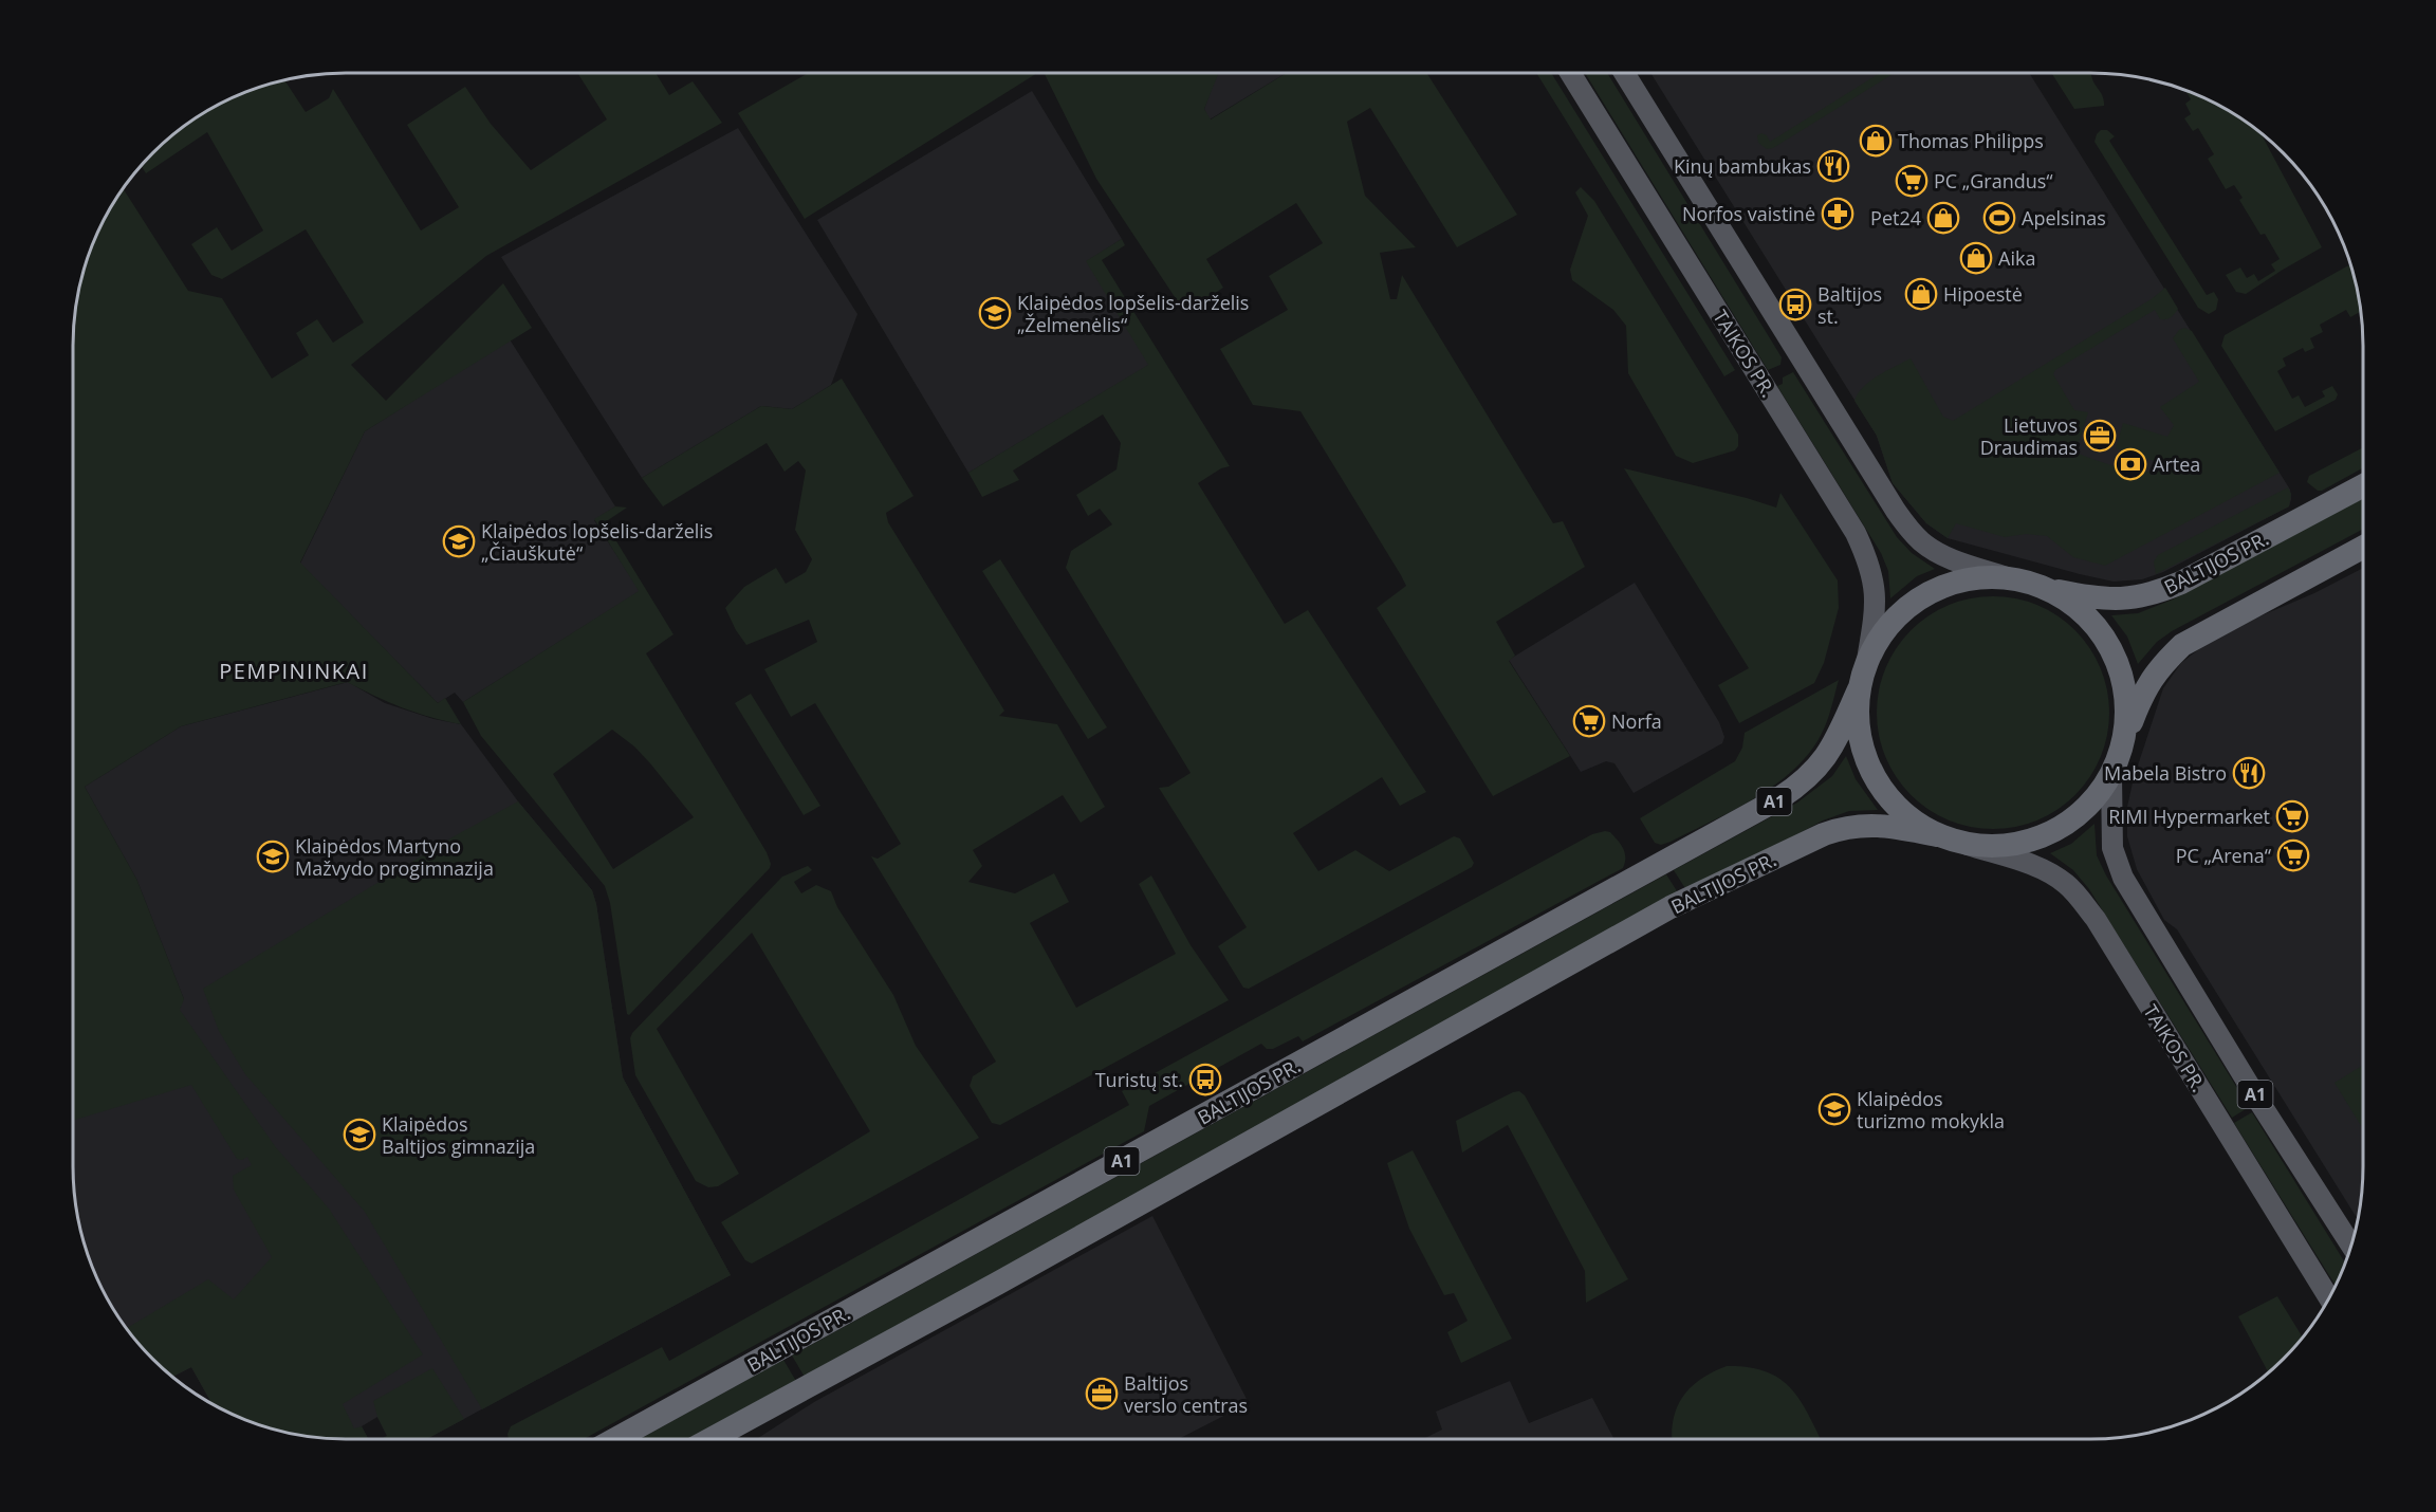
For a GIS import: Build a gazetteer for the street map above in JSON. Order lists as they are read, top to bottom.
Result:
{
  "streets": {
    "highway": ["BALTIJOS PR.", "A1"],
    "main road": ["TAIKOS PR."]
  },
  "crossings": [
    ["TAIKOS PR.", "A1"],
    ["BALTIJOS PR.", "A1"]
  ],
  "districts": ["PEMPININKAI"],
  "places": {
    "shop": [
      "Thomas Philipps",
      "Pet24",
      "Aika",
      "Hipoestė"
    ],
    "restaurant": ["Kinų bambukas", "Mabela Bistro"],
    "supermarket": [
      "PC „Grandus“",
      "Norfa",
      "RIMI Hypermarket",
      "PC „Arena“"
    ],
    "pharmacy": ["Norfos vaistinė"],
    "sports": ["Apelsinas"],
    "bus stop": ["Baltijos st.", "Turistų st."],
    "school or university": [
      "Klaipėdos lopšelis-darželis „Želmenėlis“",
      "Klaipėdos lopšelis-darželis „Čiauškutė“",
      "Klaipėdos Martyno Mažvydo progimnazija",
      "Klaipėdos turizmo mokykla",
      "Klaipėdos Baltijos gimnazija"
    ],
    "office": ["Lietuvos Draudimas", "Baltijos verslo centras"],
    "bank": ["Artea"]
  }
}
